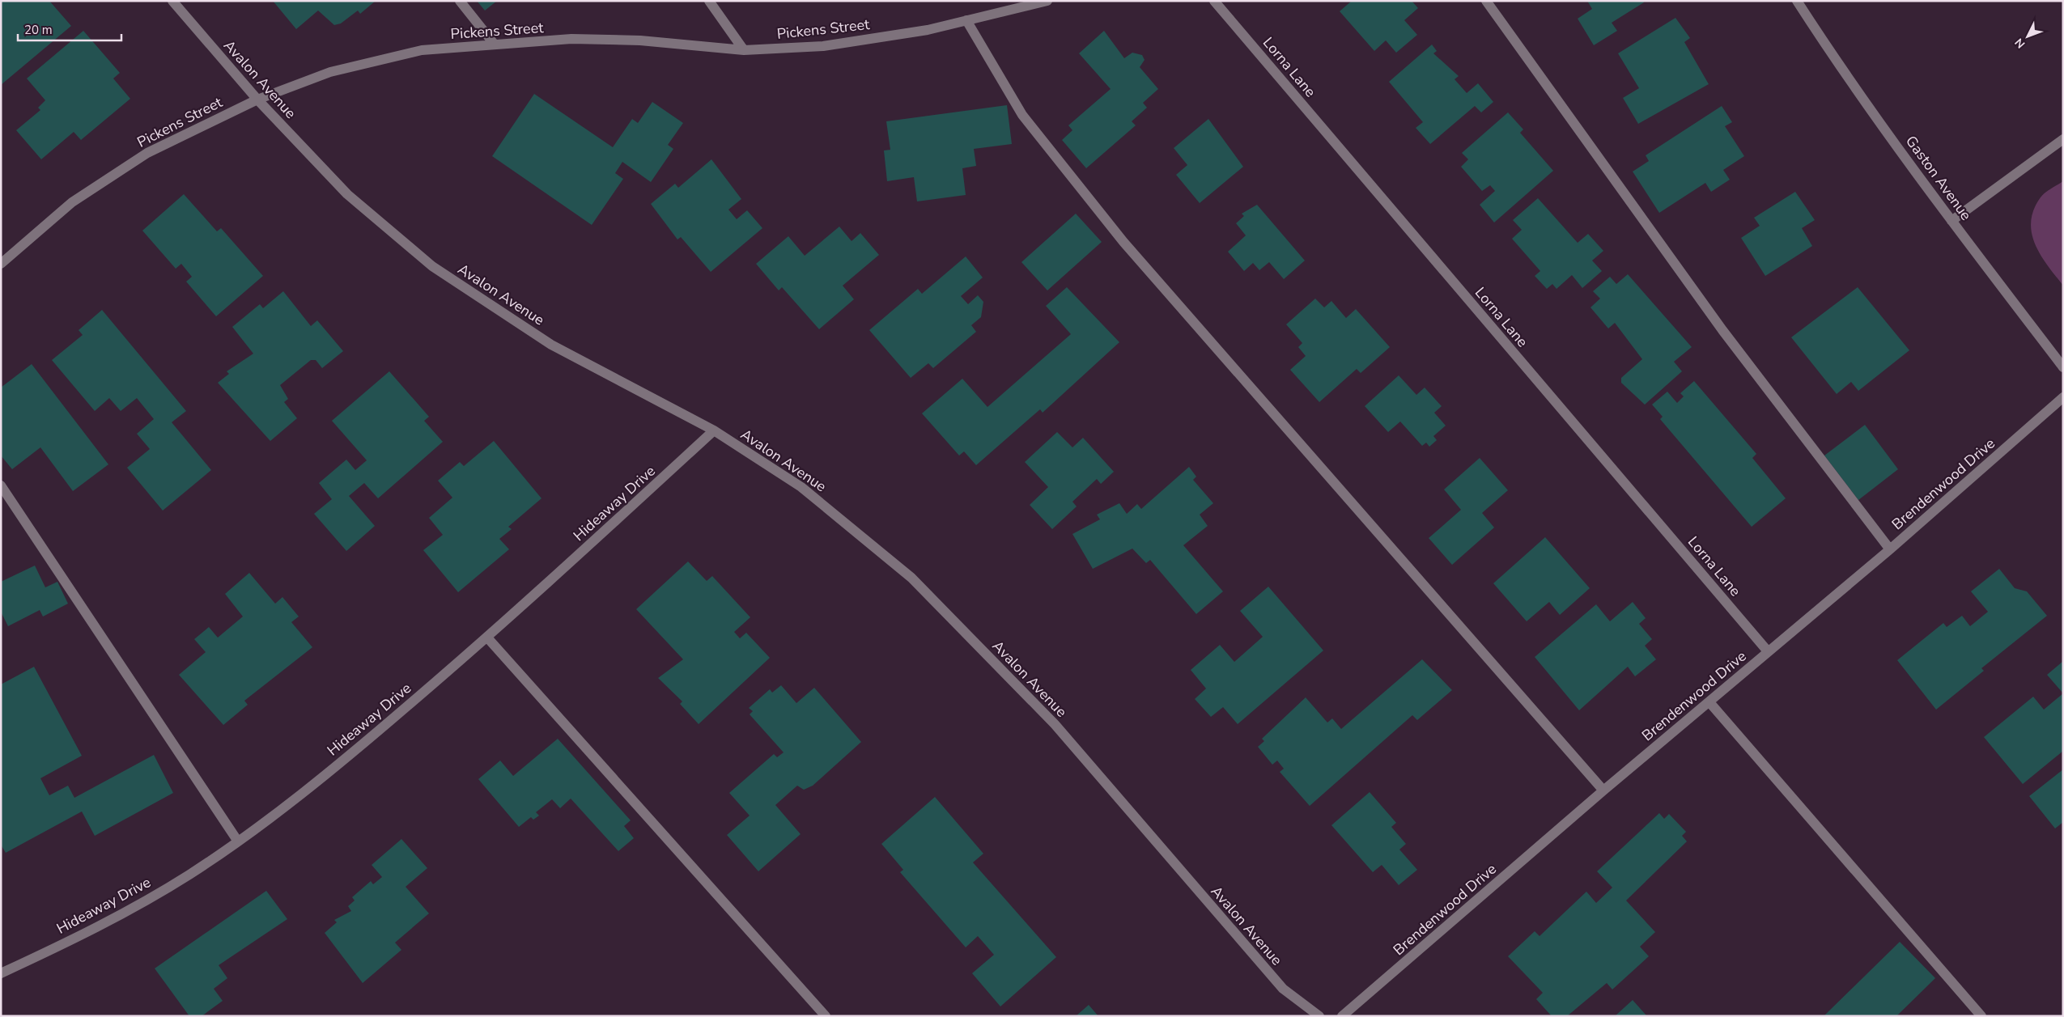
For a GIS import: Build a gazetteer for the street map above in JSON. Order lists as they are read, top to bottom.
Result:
{
  "streets": {
    "street": [
      "Pickens Street",
      "Lorna Lane",
      "Avalon Avenue",
      "Gaston Avenue",
      "Brendenwood Drive",
      "Hideaway Drive"
    ]
  },
  "crossings": [
    ["Pickens Street", "Avalon Avenue"],
    ["Lorna Lane", "Brendenwood Drive"],
    ["Avalon Avenue", "Hideaway Drive"]
  ],
  "scale_bar": "20 m",
  "north": "bottom left"
}
